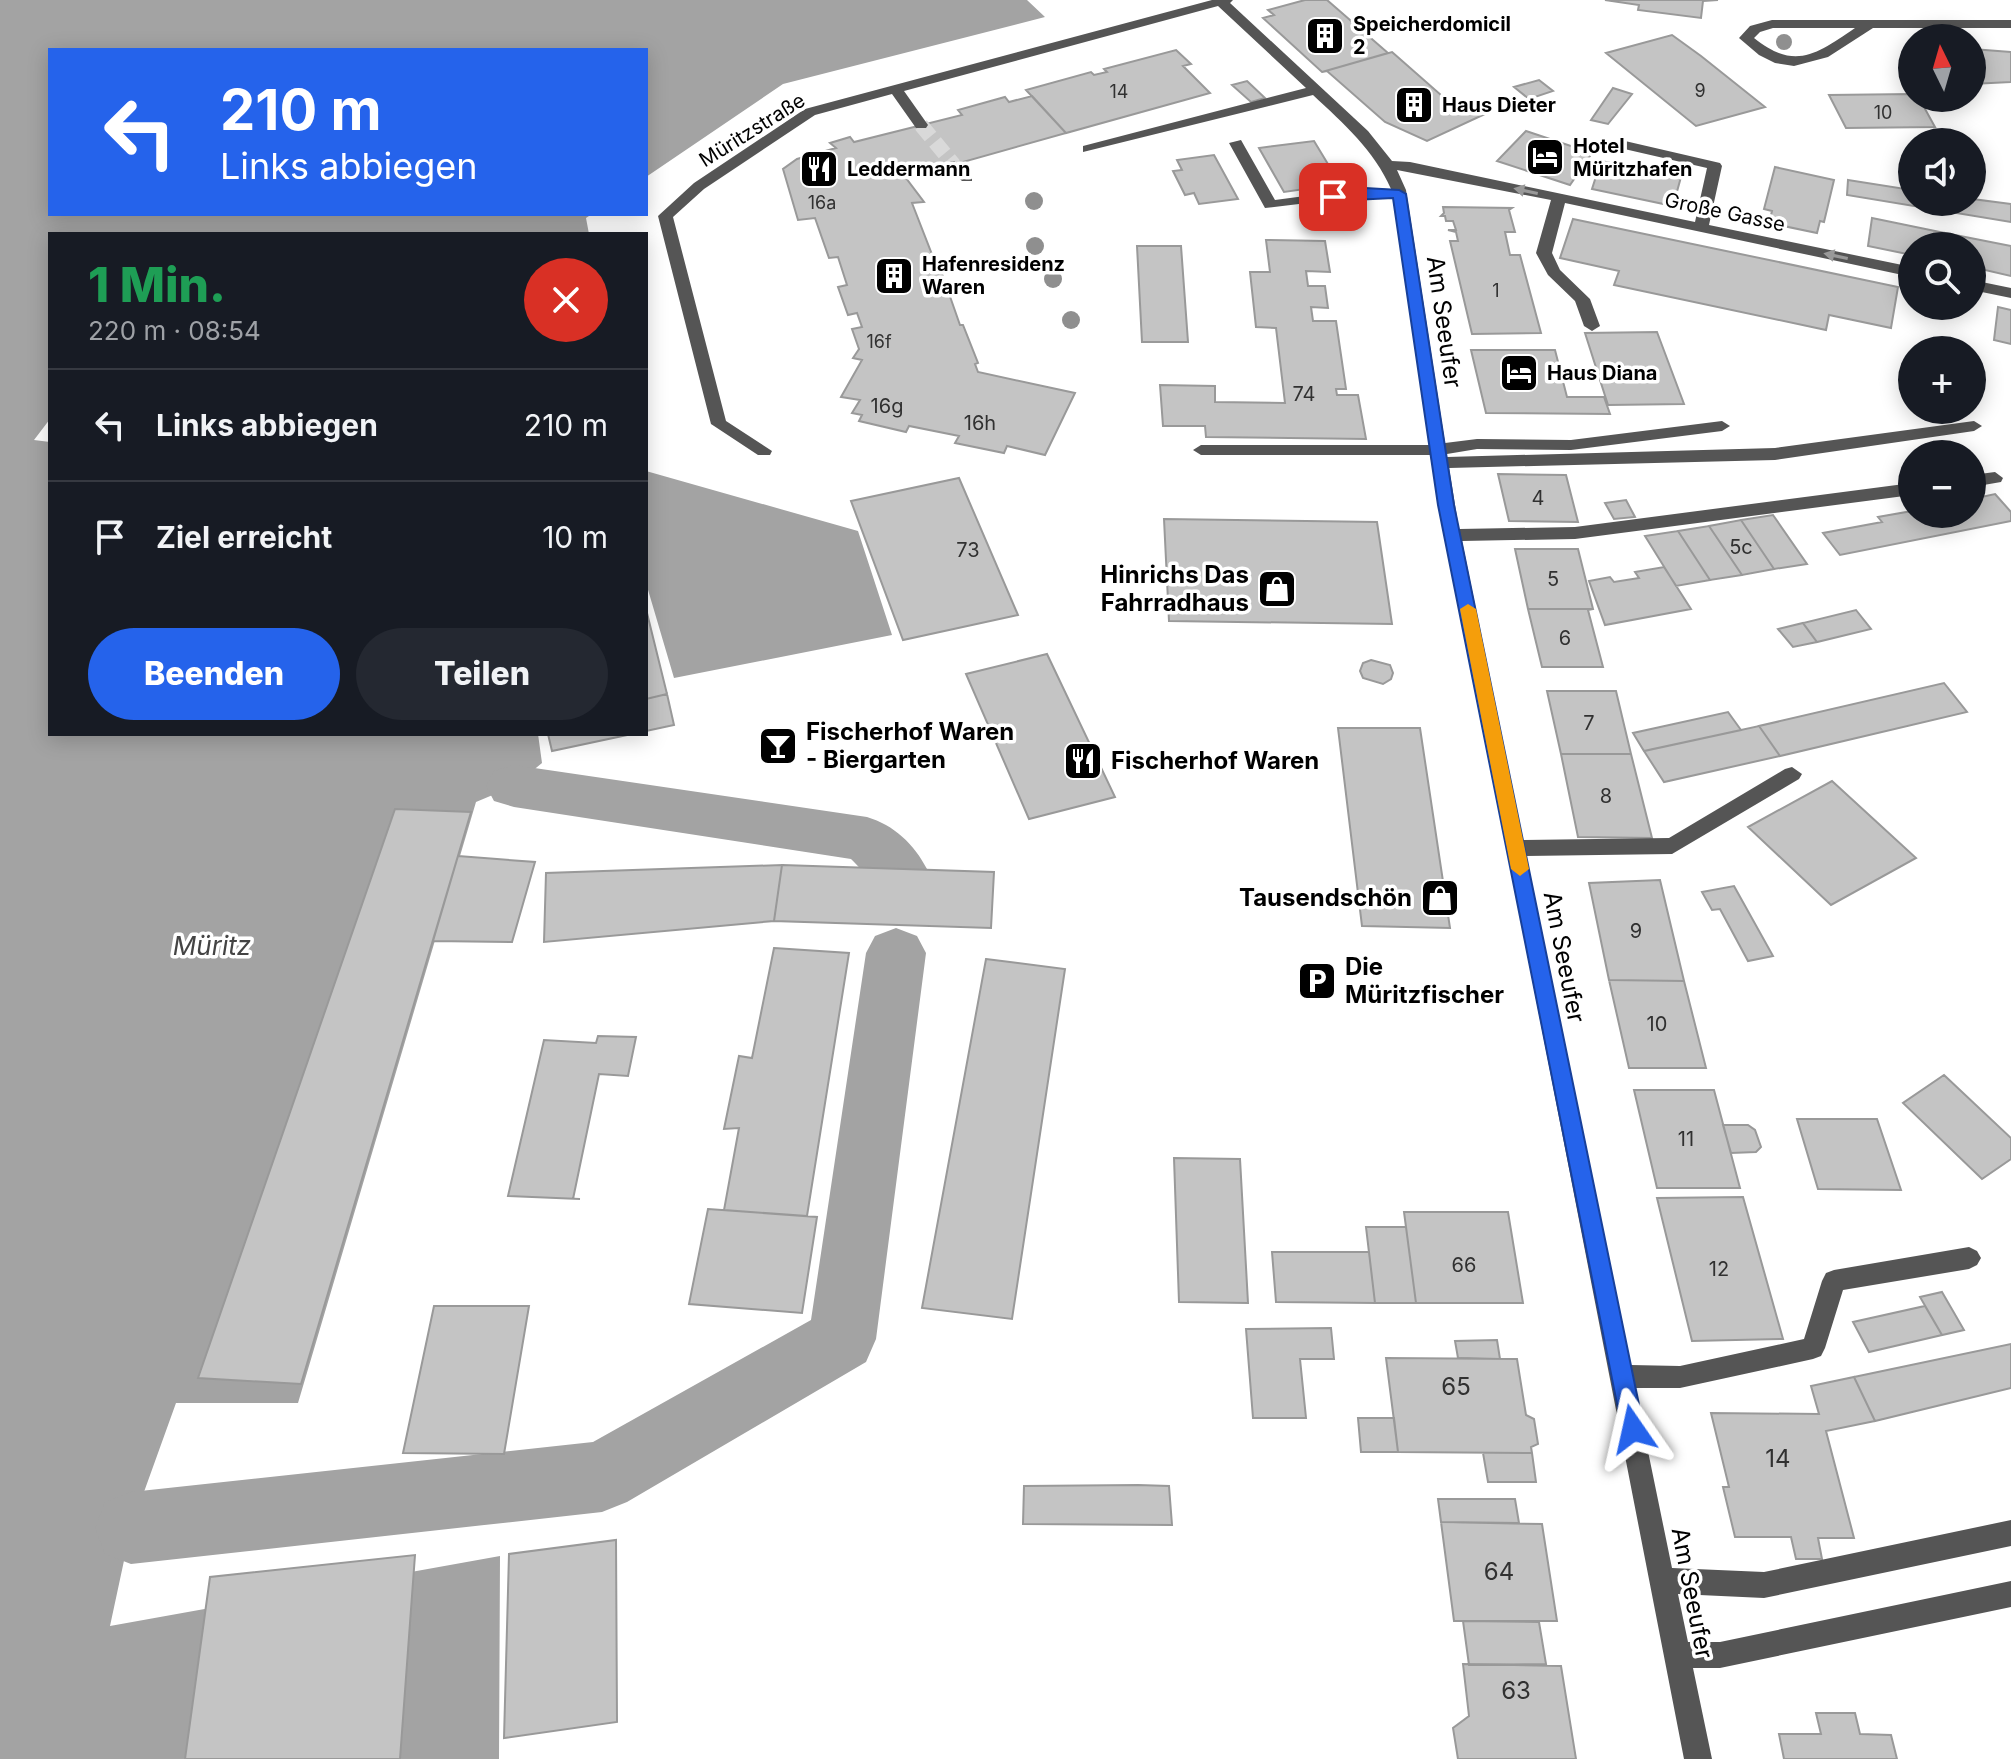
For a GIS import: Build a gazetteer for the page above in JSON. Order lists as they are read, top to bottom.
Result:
{
  "streets": {
    "street": ["Müritzstraße", "Große Gasse", "Am Seeufer"]
  },
  "crossings": [
    ["Müritzstraße", "Große Gasse"],
    ["Müritzstraße", "Am Seeufer"],
    ["Große Gasse", "Am Seeufer"]
  ],
  "one_way": ["Große Gasse"],
  "water": ["Müritz"],
  "places": {
    "building": ["Speicherdomicil 2", "Haus Dieter", "Hafenresidenz Waren"],
    "hotel": ["Hotel Müritzhafen", "Haus Diana"],
    "restaurant": ["Leddermann", "Fischerhof Waren"],
    "shop": ["Hinrichs Das Fahrradhaus", "Tausendschön"],
    "bar": ["Fischerhof Waren - Biergarten"],
    "parking": ["Die Müritzfischer"]
  },
  "house_numbers": [
    "9",
    "14",
    "10",
    "16a",
    "1",
    "16f",
    "74",
    "16g",
    "16h",
    "4",
    "5c",
    "73",
    "5",
    "6",
    "7",
    "8",
    "9",
    "10",
    "11",
    "66",
    "12",
    "65",
    "14",
    "64",
    "63"
  ],
  "north": "top",
  "page": {
    "map_buttons": ["+", "−"],
    "turn": ["210 m", "Links abbiegen"],
    "heading": ["1 Min.", "220 m · 08:54"],
    "list": [
      {
        "name": "Links abbiegen",
        "value": "210 m"
      },
      {
        "name": "Ziel erreicht",
        "value": "10 m"
      }
    ],
    "buttons": ["Beenden", "Teilen"]
  }
}
